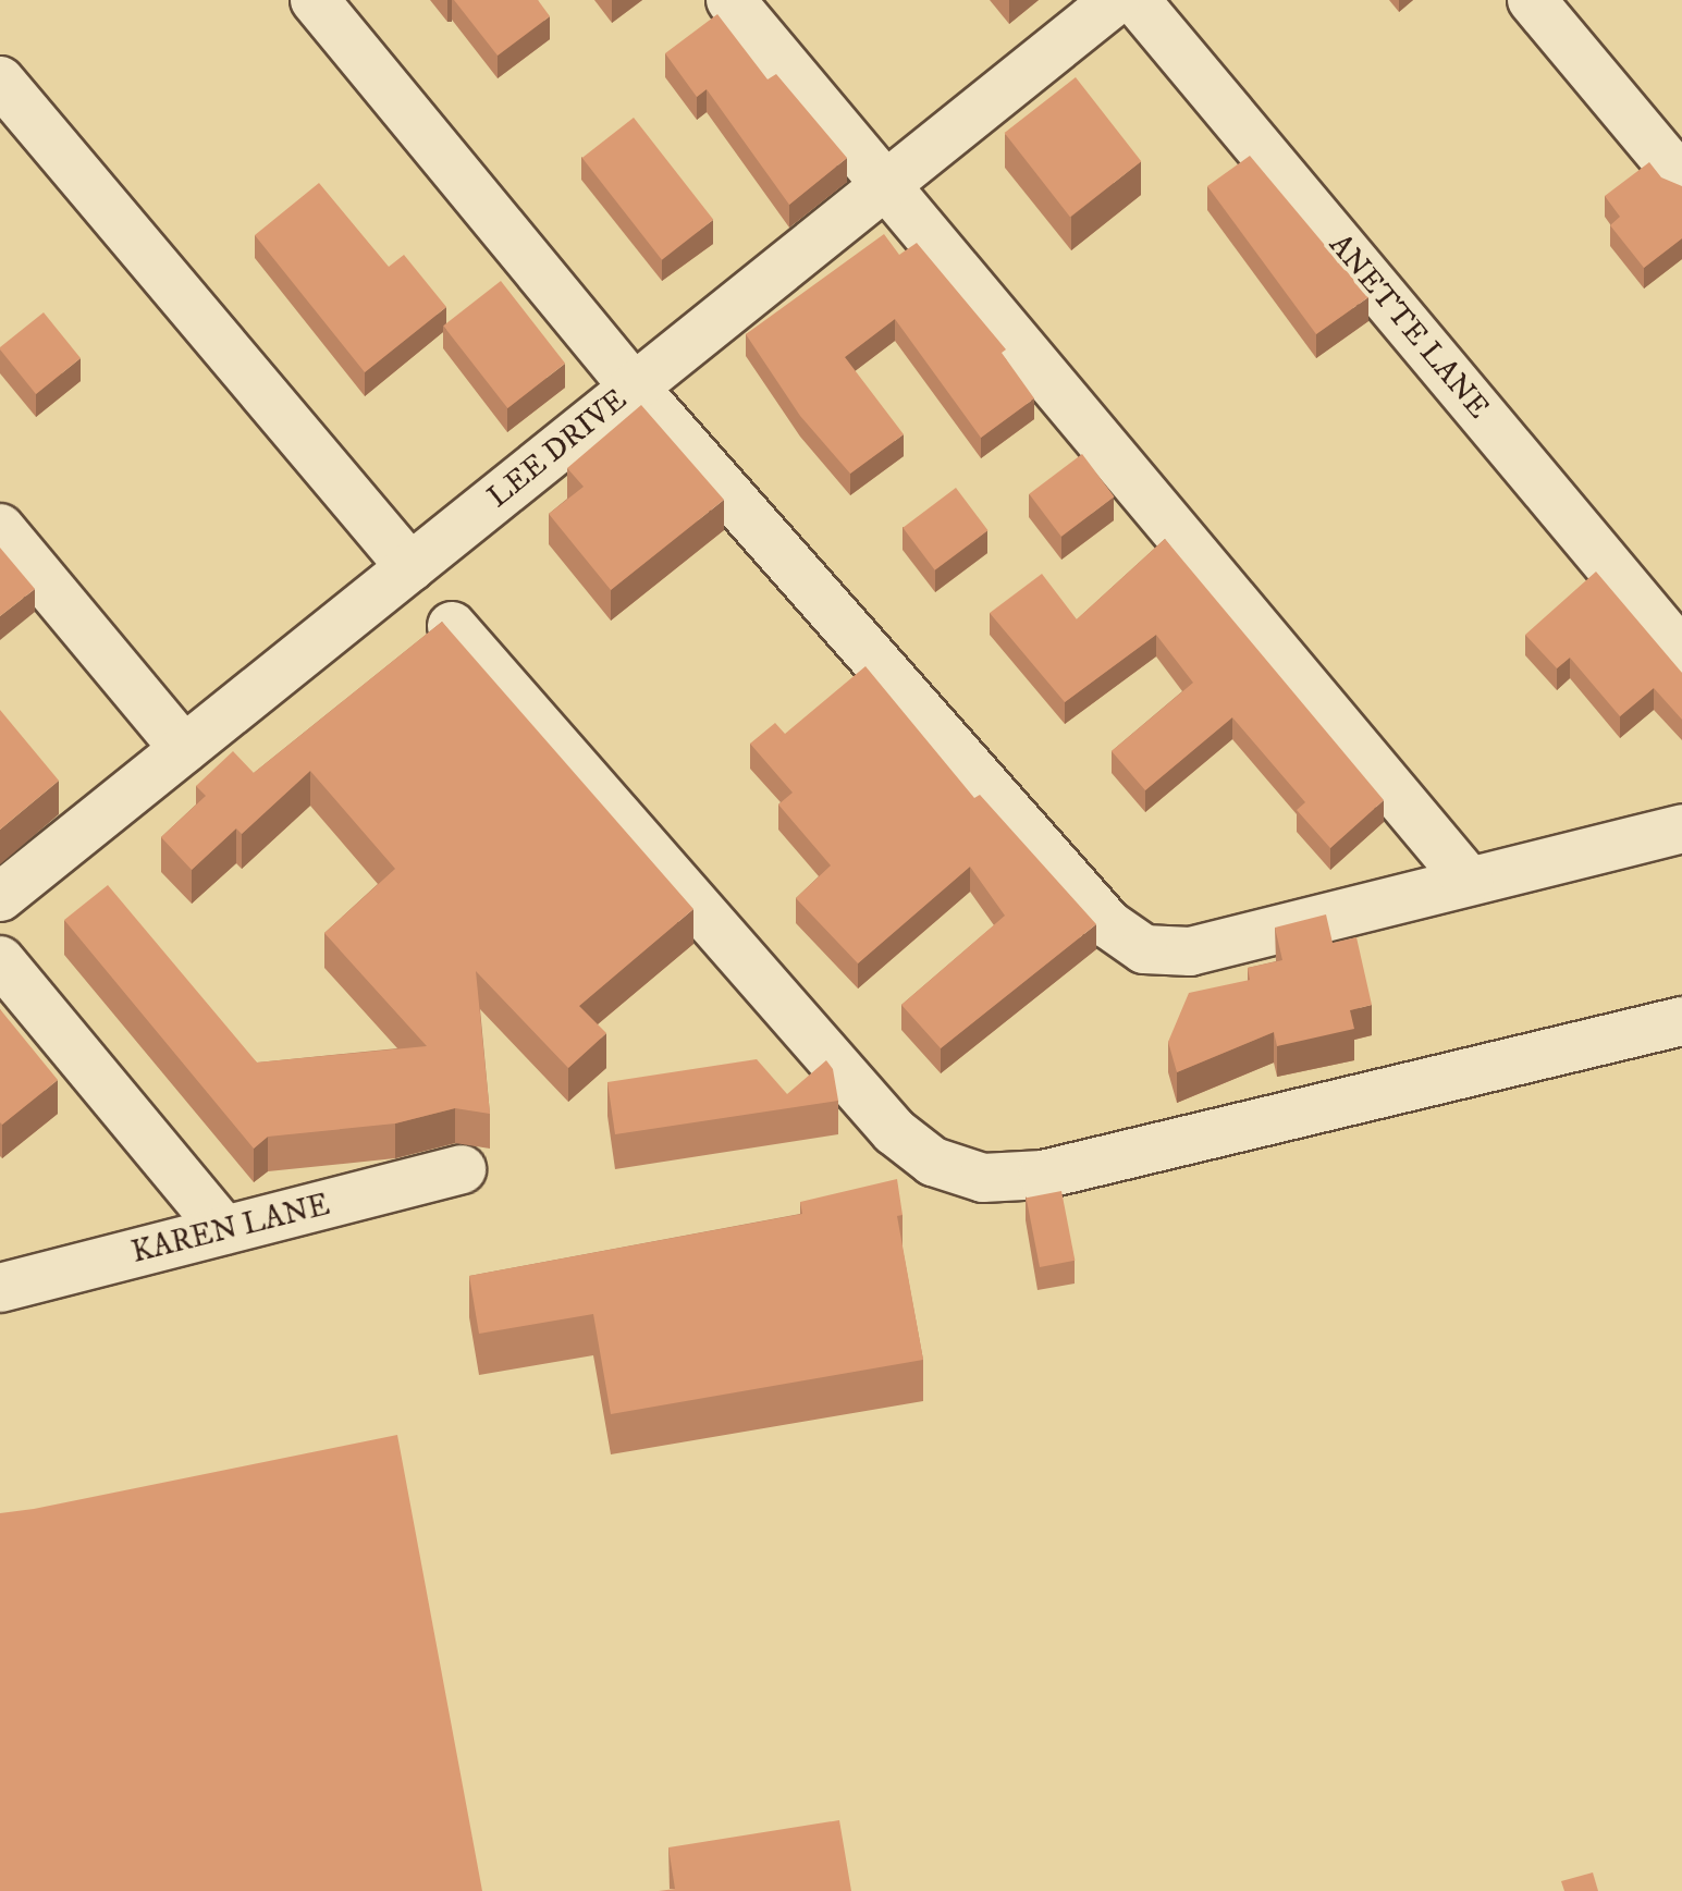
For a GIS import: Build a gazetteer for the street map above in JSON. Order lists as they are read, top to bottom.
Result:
{
  "streets": {
    "street": ["ANETTE LANE", "LEE DRIVE", "KAREN LANE"]
  }
}
